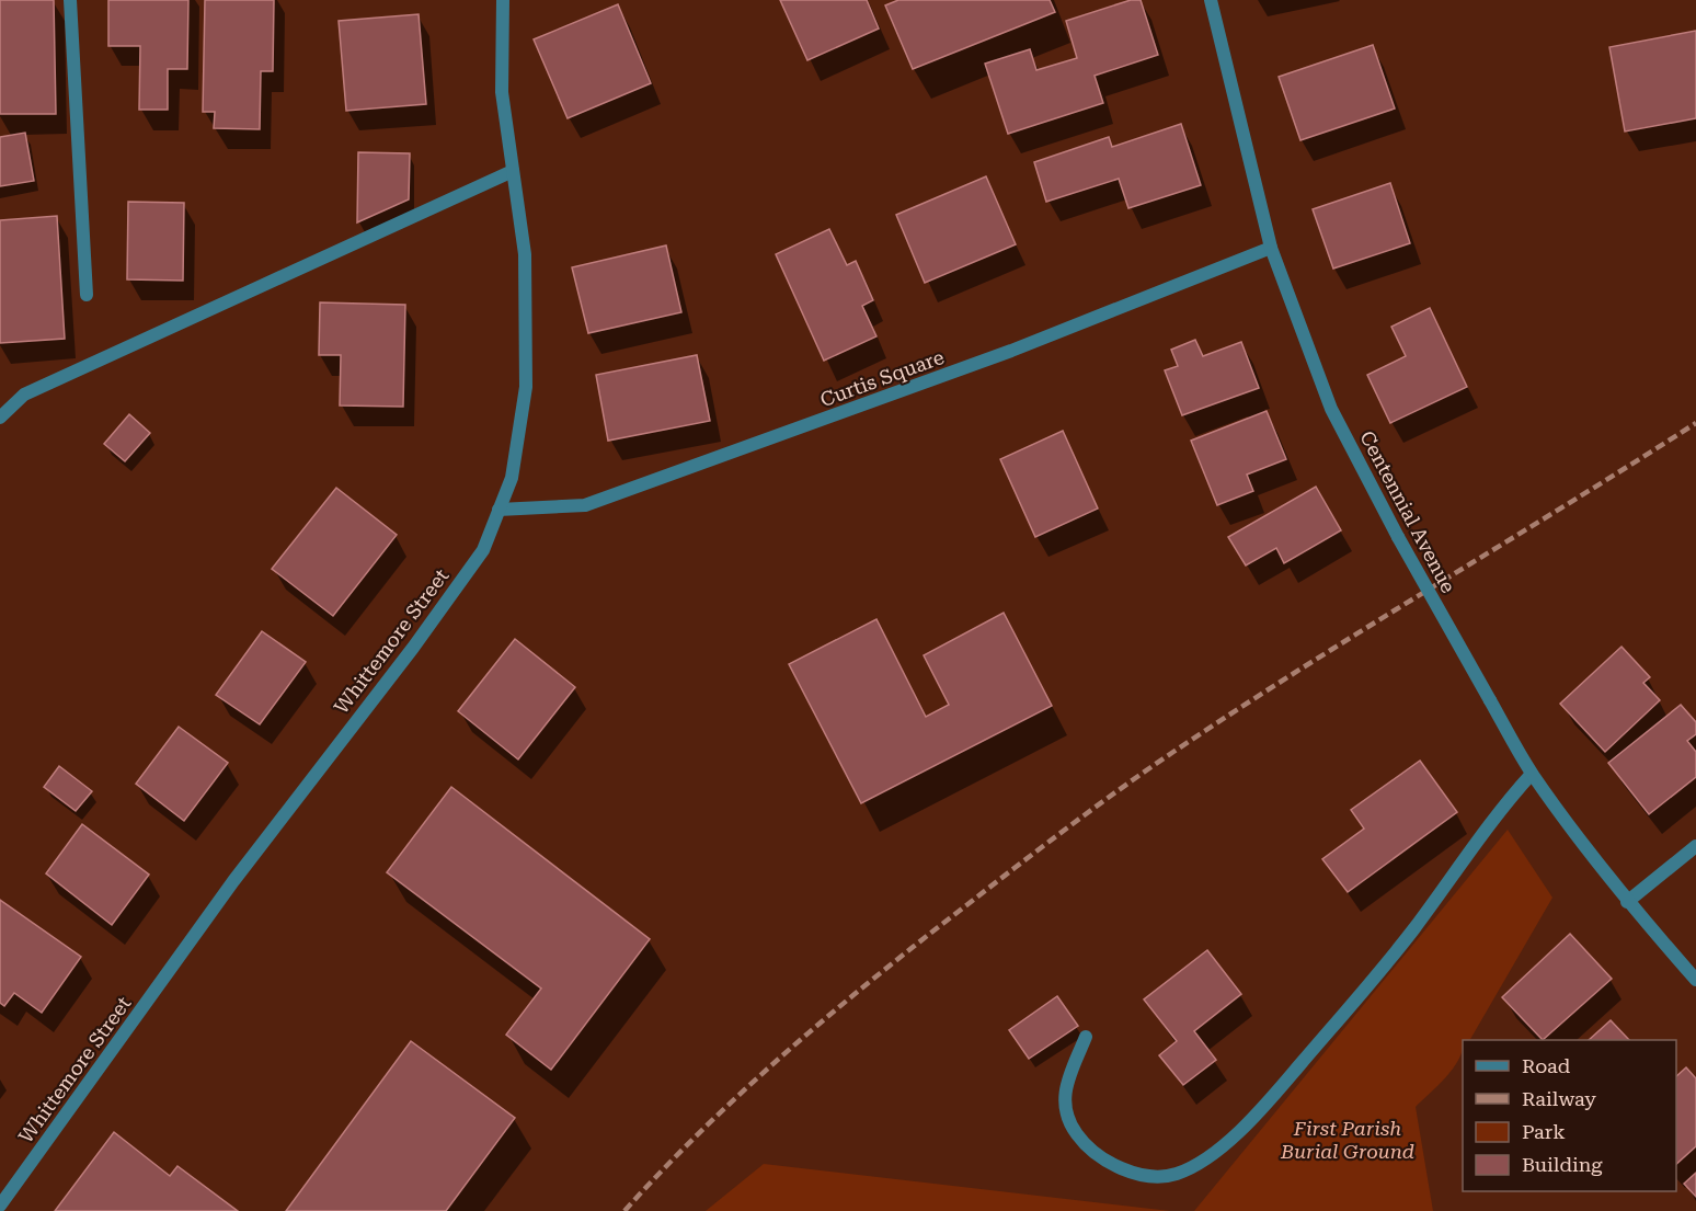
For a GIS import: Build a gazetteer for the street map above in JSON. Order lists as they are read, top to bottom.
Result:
{
  "streets": {
    "street": ["Curtis Square", "Centennial Avenue", "Whittemore Street"]
  },
  "crossings": [
    ["Curtis Square", "Centennial Avenue"],
    ["Curtis Square", "Whittemore Street"]
  ],
  "parks": ["First Parish Burial Ground"],
  "legend": [
    "Road",
    "Railway",
    "Park",
    "Building"
  ]
}
